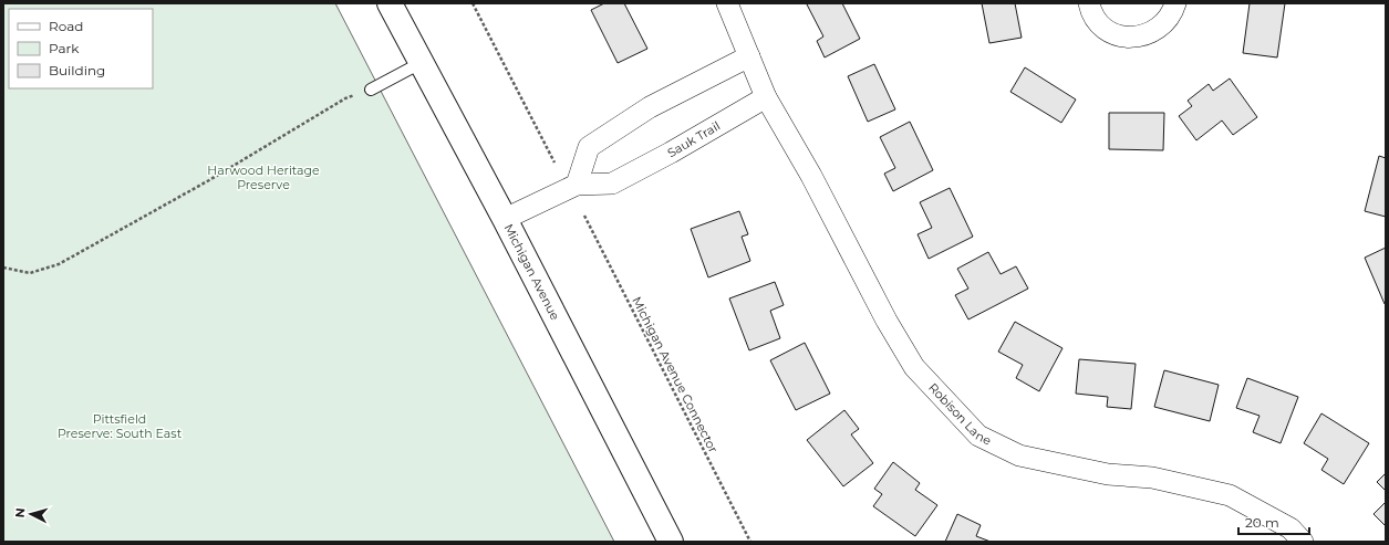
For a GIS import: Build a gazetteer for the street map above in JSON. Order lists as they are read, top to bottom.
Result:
{
  "streets": {
    "highway": ["Michigan Avenue"],
    "street": ["Sauk Trail", "Robison Lane"],
    "path": ["Michigan Avenue Connector"]
  },
  "crossings": [
    ["Sauk Trail", "Michigan Avenue"],
    ["Sauk Trail", "Robison Lane"]
  ],
  "parks": ["Harwood Heritage Preserve", "Pittsfield Preserve: South East"],
  "legend": ["Road", "Park", "Building"],
  "scale_bar": "20 m",
  "north": "left"
}
